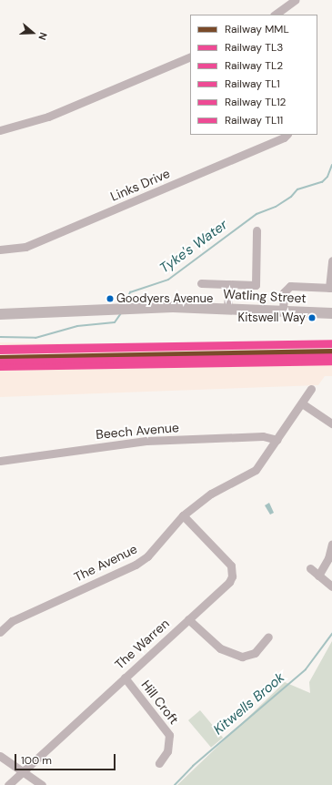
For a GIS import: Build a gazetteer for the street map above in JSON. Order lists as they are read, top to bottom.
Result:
{
  "streets": {
    "main road": ["Watling Street"],
    "street": [
      "Links Drive",
      "Beech Avenue",
      "The Avenue",
      "The Warren",
      "Hill Croft"
    ]
  },
  "crossings": [
    ["Beech Avenue", "The Avenue"],
    ["The Avenue", "The Warren"],
    ["The Warren", "Hill Croft"]
  ],
  "water": ["Tyke's Water", "Kitwells Brook"],
  "places": ["Goodyers Avenue", "Kitswell Way"],
  "lines": [
    "rail line TL1",
    "rail line TL2",
    "rail line MML",
    "rail line TL12",
    "rail line TL3",
    "rail line TL11"
  ],
  "legend": [
    "Railway MML",
    "Railway TL3",
    "Railway TL2",
    "Railway TL1",
    "Railway TL12",
    "Railway TL11"
  ],
  "scale_bar": "100 m",
  "north": "right"
}
